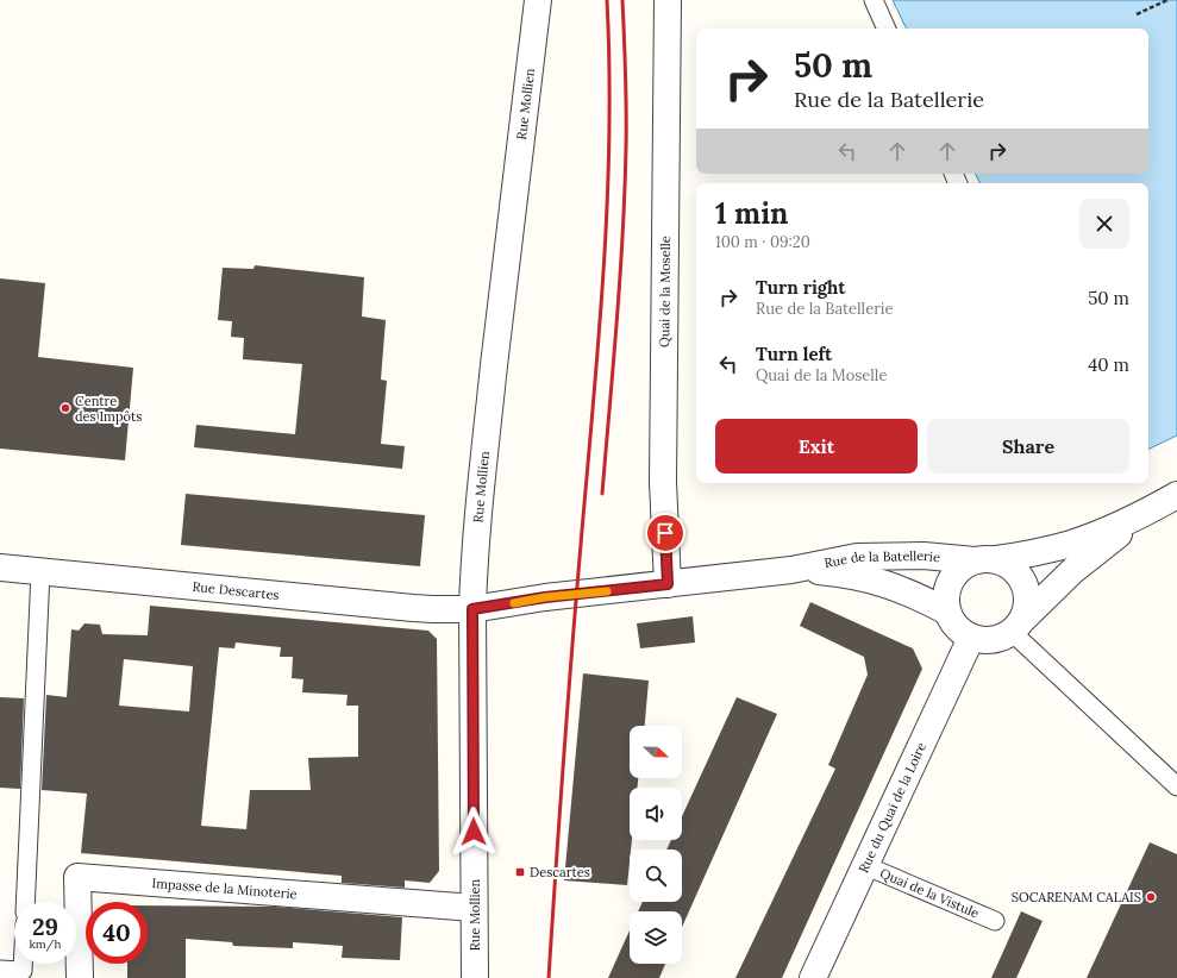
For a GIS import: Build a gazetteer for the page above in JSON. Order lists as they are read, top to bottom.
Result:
{
  "streets": {
    "street": [
      "Rue Mollien",
      "Quai de la Moselle",
      "Rue de la Batellerie",
      "Rue Descartes",
      "Rue du Quai de la Loire",
      "Impasse de la Minoterie"
    ],
    "lane": ["Quai de la Vistule"]
  },
  "crossings": [
    ["Rue Mollien", "Rue de la Batellerie"],
    ["Rue Mollien", "Rue Descartes"],
    ["Rue Mollien", "Impasse de la Minoterie"],
    ["Quai de la Moselle", "Rue de la Batellerie"],
    ["Rue de la Batellerie", "Rue Descartes"],
    ["Rue de la Batellerie", "Rue du Quai de la Loire"],
    ["Rue du Quai de la Loire", "Quai de la Vistule"]
  ],
  "places": {
    "other": ["Centre des Impôts", "SOCARENAM CALAIS"],
    "transit": ["Descartes"]
  },
  "north": "right",
  "page": {
    "turn": ["50 m", "Rue de la Batellerie"],
    "heading": ["1 min", "100 m · 09:20"],
    "list": [
      {
        "name": "Turn right",
        "note": "Rue de la Batellerie",
        "value": "50 m"
      },
      {
        "name": "Turn left",
        "note": "Quai de la Moselle",
        "value": "40 m"
      }
    ],
    "buttons": ["Exit", "Share"],
    "speed": "29 km/h",
    "limit": "40"
  }
}
